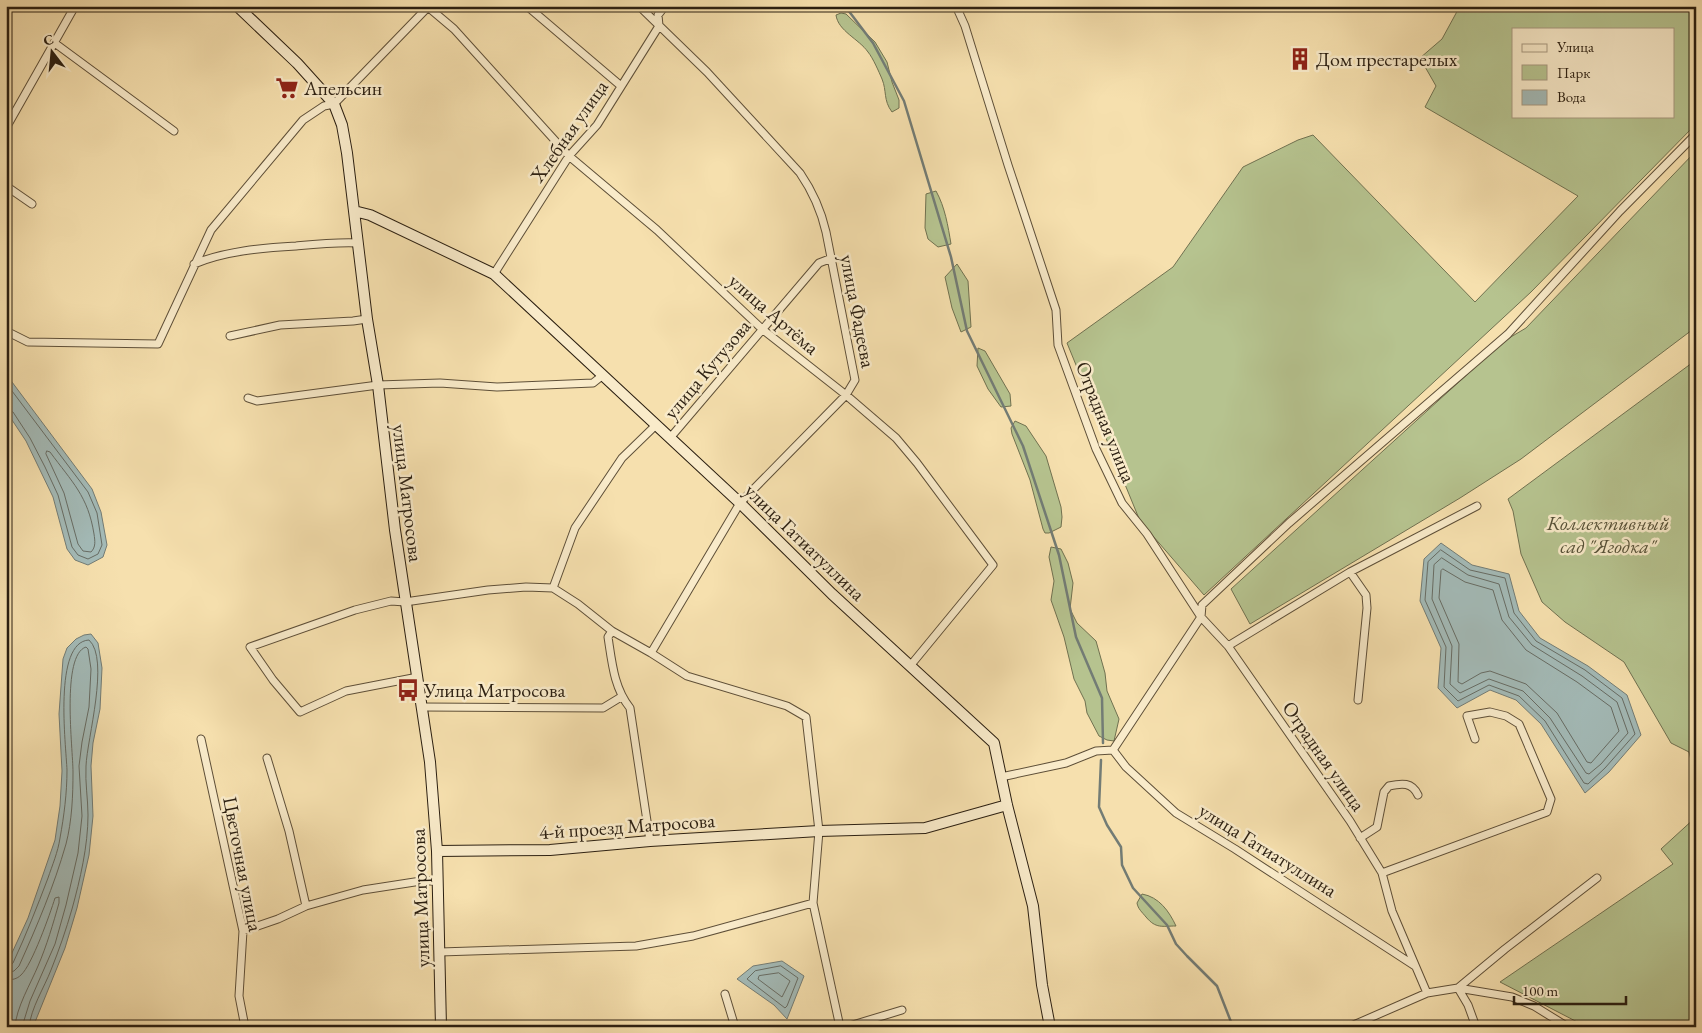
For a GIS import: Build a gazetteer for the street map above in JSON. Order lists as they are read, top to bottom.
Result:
{
  "streets": {
    "street": [
      "Хлебная улица",
      "улица Фадеева",
      "улица Артёма",
      "улица Кутузова",
      "Отрадная улица",
      "улица Матросова",
      "улица Гатиатуллина",
      "4-й проезд Матросова",
      "Цветочная улица"
    ]
  },
  "crossings": [
    ["Хлебная улица", "улица Фадеева"],
    ["Хлебная улица", "улица Артёма"],
    ["Хлебная улица", "улица Гатиатуллина"],
    ["улица Фадеева", "улица Артёма"],
    ["улица Фадеева", "улица Кутузова"],
    ["улица Фадеева", "улица Гатиатуллина"],
    ["улица Артёма", "улица Кутузова"],
    ["улица Артёма", "улица Гатиатуллина"],
    ["улица Кутузова", "улица Гатиатуллина"],
    ["Отрадная улица", "улица Гатиатуллина"],
    ["улица Матросова", "улица Гатиатуллина"],
    ["улица Матросова", "4-й проезд Матросова"],
    ["улица Гатиатуллина", "4-й проезд Матросова"]
  ],
  "parks": ["Коллективный сад \"Ягодка\""],
  "places": {
    "building": ["Дом престарелых"],
    "supermarket": ["Апельсин"],
    "bus stop": ["Улица Матросова"]
  },
  "legend": ["Улица", "Парк", "Вода"],
  "scale_bar": "100 m",
  "north": "top"
}
